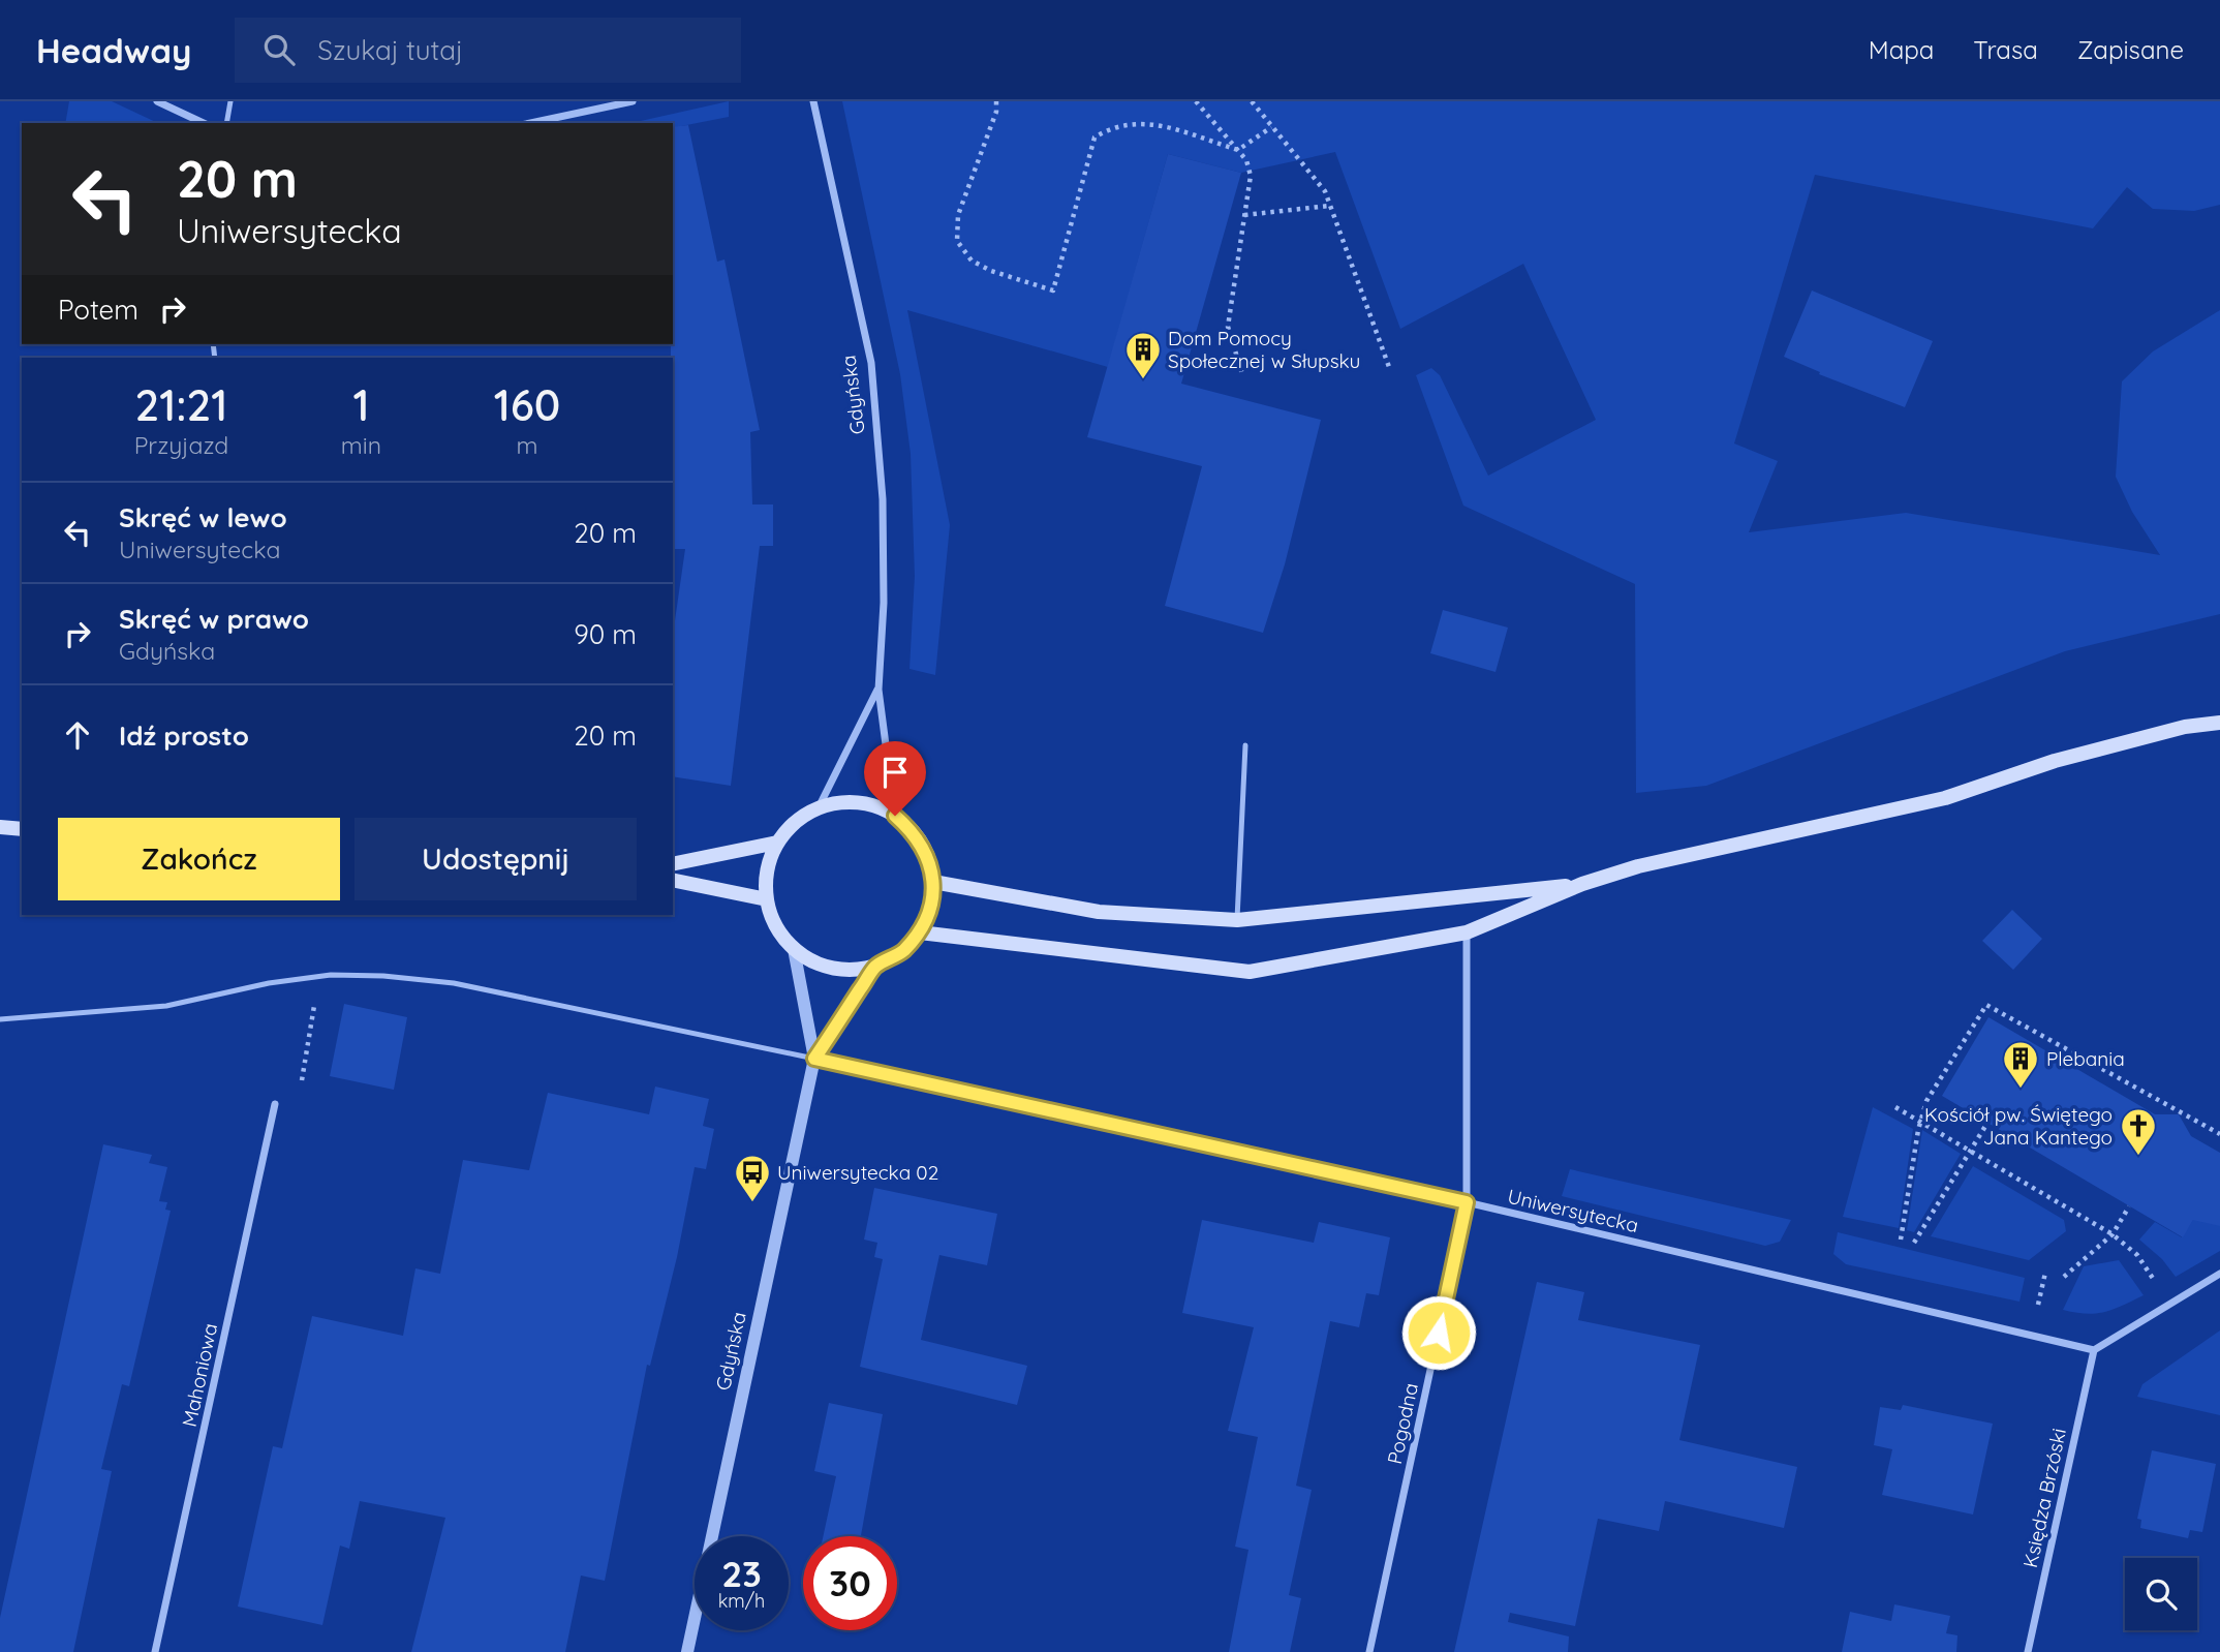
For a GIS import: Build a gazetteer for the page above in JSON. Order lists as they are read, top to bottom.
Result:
{
  "streets": {
    "street": [
      "Gdyńska",
      "Uniwersytecka",
      "Mahoniowa",
      "Pogodna",
      "Księdza Brzóski"
    ]
  },
  "crossings": [
    ["Gdyńska", "Uniwersytecka"],
    ["Uniwersytecka", "Pogodna"],
    ["Uniwersytecka", "Księdza Brzóski"]
  ],
  "places": {
    "building": ["Dom Pomocy Społecznej w Słupsku", "Plebania"],
    "church": ["Kościół pw. Świętego Jana Kantego"],
    "bus stop": ["Uniwersytecka 02"]
  },
  "page": {
    "header": "Headway",
    "search": "Szukaj tutaj",
    "nav": ["Mapa", "Trasa", "Zapisane"],
    "turn": ["20 m", "Uniwersytecka"],
    "then": "Potem",
    "eta": [
      "21:21",
      "Przyjazd",
      "1",
      "min",
      "160",
      "m"
    ],
    "list": [
      {
        "name": "Skręć w lewo",
        "note": "Uniwersytecka",
        "value": "20 m"
      },
      {
        "name": "Skręć w prawo",
        "note": "Gdyńska",
        "value": "90 m"
      },
      {
        "name": "Idź prosto",
        "value": "20 m"
      }
    ],
    "buttons": ["Zakończ", "Udostępnij"],
    "speed": "23 km/h",
    "limit": "30"
  }
}
